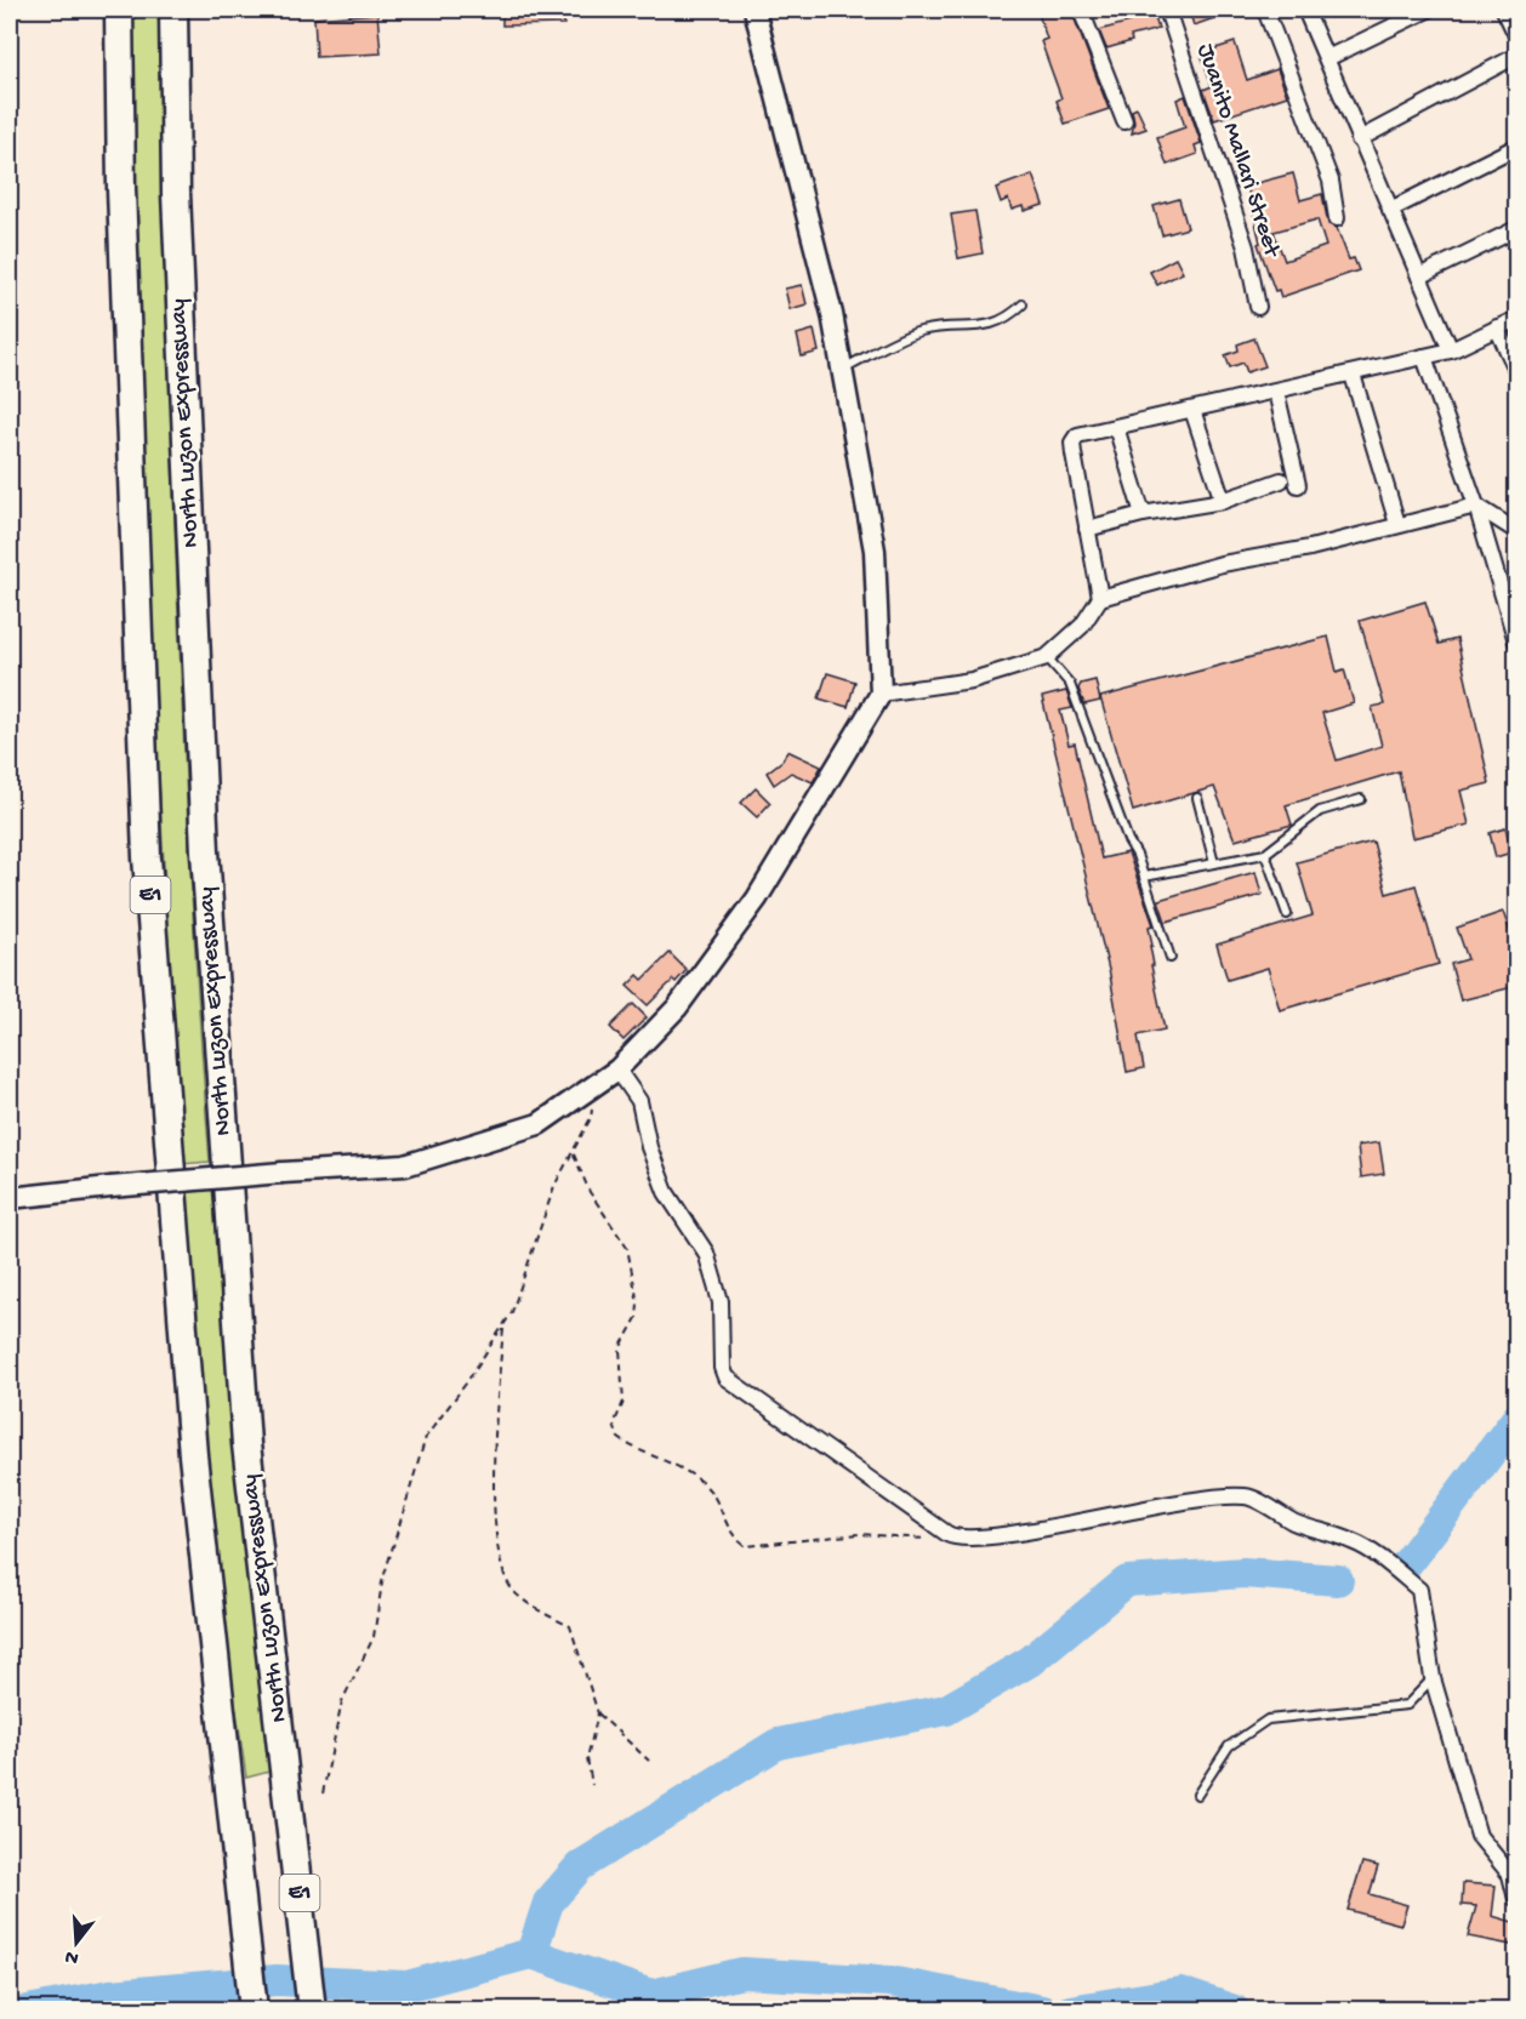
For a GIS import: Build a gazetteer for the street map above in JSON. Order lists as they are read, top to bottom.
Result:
{
  "streets": {
    "highway": ["North Luzon Expressway", "E1"],
    "street": ["Juanito Mallari Street"]
  },
  "north": "bottom"
}
